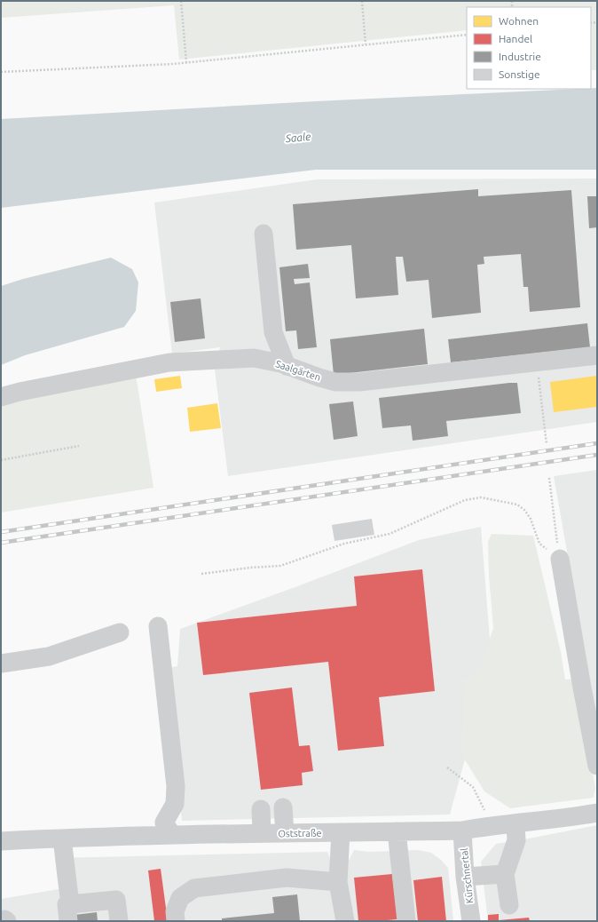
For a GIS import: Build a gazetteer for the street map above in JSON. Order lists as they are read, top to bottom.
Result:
{
  "streets": {
    "street": ["Saalgärten", "Oststraße", "Kürschnertal"]
  },
  "crossings": [
    ["Oststraße", "Kürschnertal"]
  ],
  "water": ["Saale"],
  "legend": [
    "Wohnen",
    "Handel",
    "Industrie",
    "Sonstige"
  ]
}
